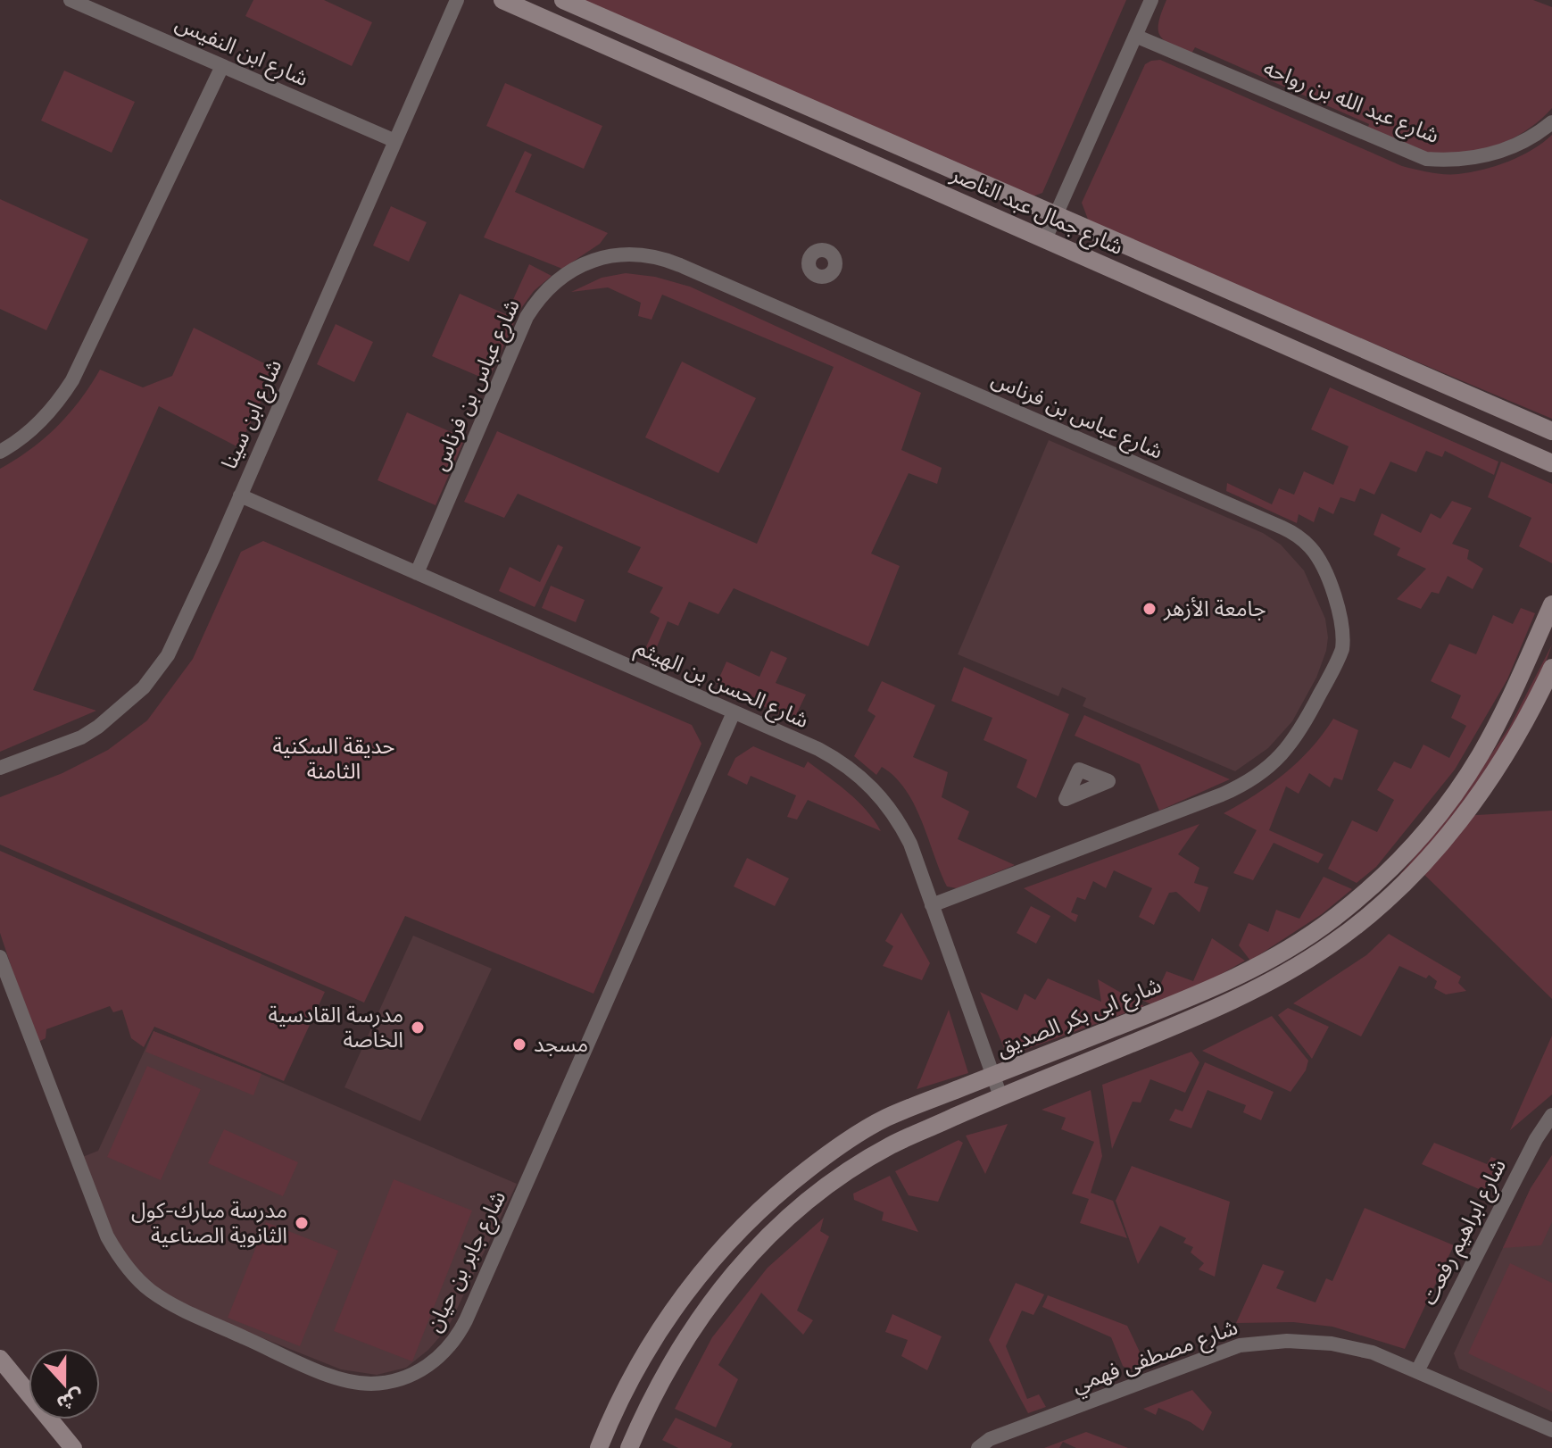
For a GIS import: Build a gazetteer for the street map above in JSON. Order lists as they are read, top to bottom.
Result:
{
  "streets": {
    "main road": ["شارع جمال عبد الناصر", "شارع ابى بكر الصديق"],
    "street": [
      "شارع ابن النفيس",
      "شارع عبد الله بن رواحه",
      "شارع عباس بن فرناس",
      "شارع ابن سينا",
      "شارع الحسن بن الهيثم",
      "شارع ابراهيم رفعت",
      "شارع جابر بن حيان",
      "شارع مصطفى فهمي"
    ]
  },
  "crossings": [
    ["شارع ابن النفيس", "شارع ابن سينا"],
    ["شارع عباس بن فرناس", "شارع الحسن بن الهيثم"],
    ["شارع ابن سينا", "شارع الحسن بن الهيثم"],
    ["شارع الحسن بن الهيثم", "شارع ابى بكر الصديق"],
    ["شارع الحسن بن الهيثم", "شارع جابر بن حيان"],
    ["شارع ابراهيم رفعت", "شارع مصطفى فهمي"]
  ],
  "parks": ["حديقة السكنية الثامنة"],
  "places": [
    "جامعة الأزهر",
    "مدرسة القادسية الخاصة",
    "مسجد",
    "مدرسة مبارك-كول الثانوية الصناعية"
  ],
  "north": "bottom"
}
